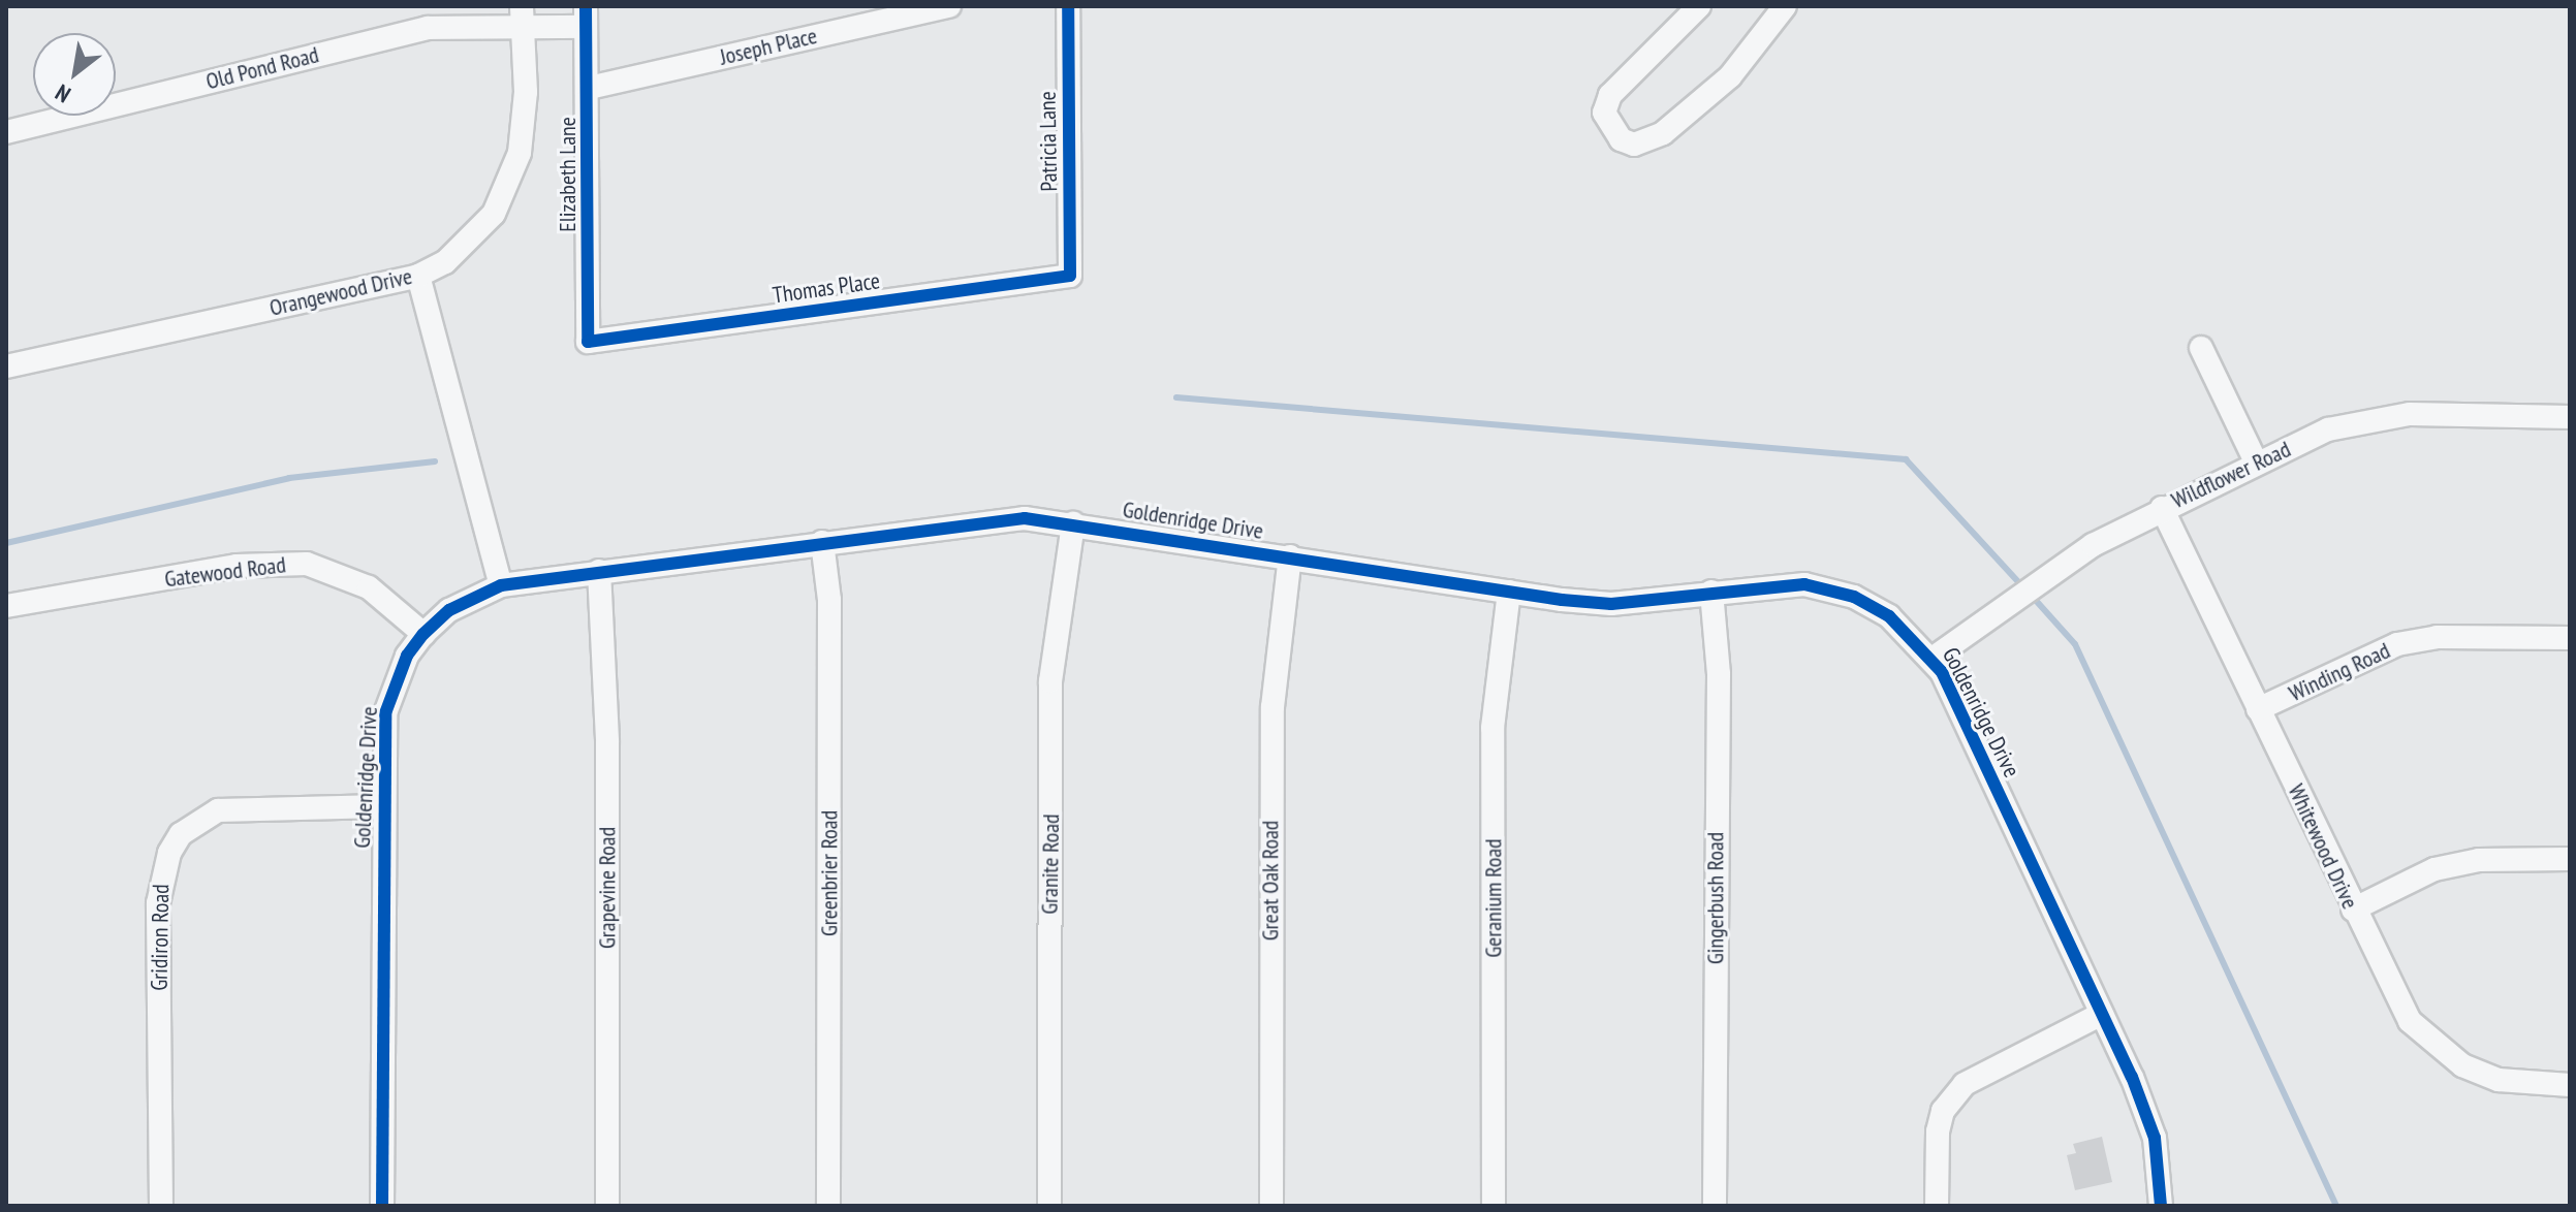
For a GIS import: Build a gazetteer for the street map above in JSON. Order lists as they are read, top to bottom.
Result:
{
  "streets": {
    "street": [
      "Joseph Place",
      "Old Pond Road",
      "Patricia Lane",
      "Elizabeth Lane",
      "Thomas Place",
      "Orangewood Drive",
      "Wildflower Road",
      "Goldenridge Drive",
      "Gatewood Road",
      "Winding Road",
      "Whitewood Drive",
      "Granite Road",
      "Greenbrier Road",
      "Great Oak Road",
      "Grapevine Road",
      "Geranium Road",
      "Gingerbush Road",
      "Gridiron Road"
    ]
  },
  "crossings": [
    ["Joseph Place", "Elizabeth Lane"],
    ["Old Pond Road", "Elizabeth Lane"],
    ["Old Pond Road", "Orangewood Drive"],
    ["Patricia Lane", "Thomas Place"],
    ["Elizabeth Lane", "Thomas Place"],
    ["Wildflower Road", "Goldenridge Drive"],
    ["Wildflower Road", "Whitewood Drive"],
    ["Goldenridge Drive", "Gatewood Road"],
    ["Goldenridge Drive", "Granite Road"],
    ["Goldenridge Drive", "Greenbrier Road"],
    ["Goldenridge Drive", "Great Oak Road"],
    ["Goldenridge Drive", "Grapevine Road"],
    ["Goldenridge Drive", "Geranium Road"],
    ["Goldenridge Drive", "Gingerbush Road"],
    ["Goldenridge Drive", "Gridiron Road"],
    ["Winding Road", "Whitewood Drive"]
  ],
  "north": "bottom left"
}
